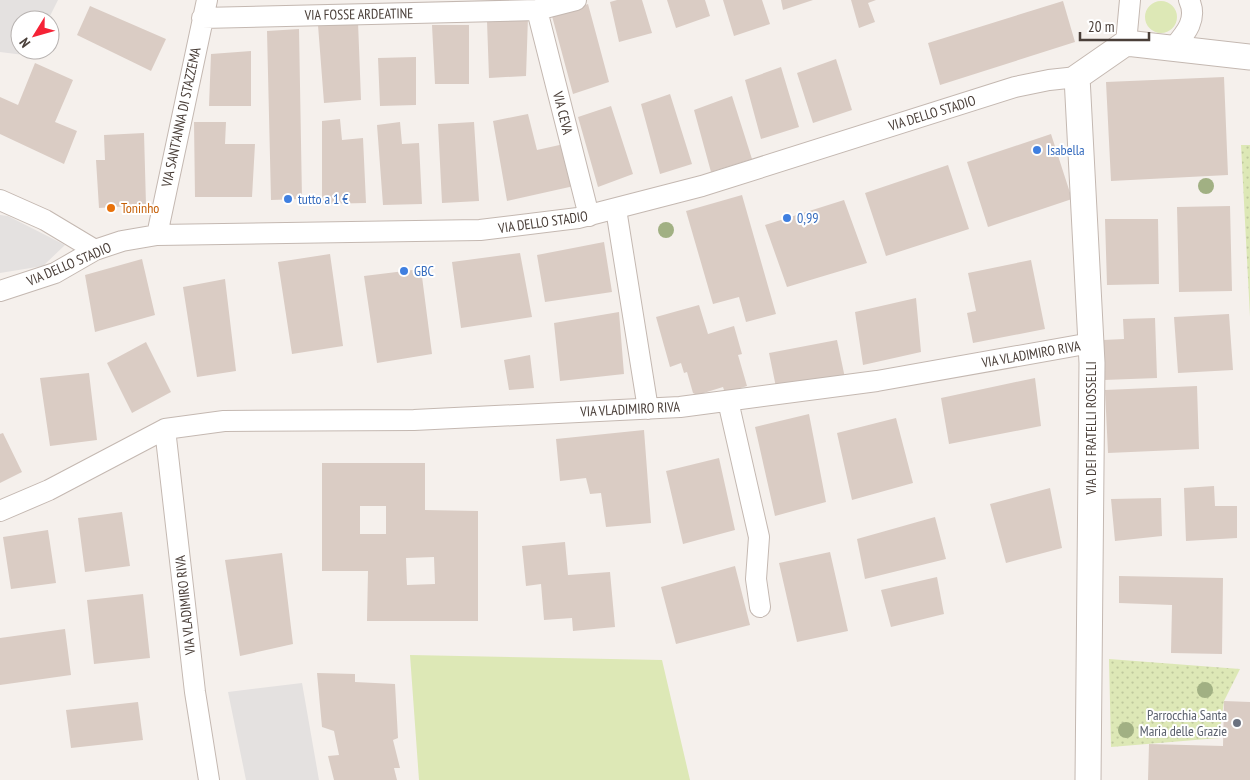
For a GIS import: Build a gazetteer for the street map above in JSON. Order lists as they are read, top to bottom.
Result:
{
  "streets": {
    "street": [
      "VIA FOSSE ARDEATINE",
      "VIA CEVA",
      "VIA DELLO STADIO",
      "VIA SANT'ANNA DI STAZZEMA",
      "VIA VLADIMIRO RIVA",
      "VIA DEI FRATELLI ROSSELLI"
    ]
  },
  "crossings": [
    ["VIA FOSSE ARDEATINE", "VIA CEVA"],
    ["VIA FOSSE ARDEATINE", "VIA SANT'ANNA DI STAZZEMA"],
    ["VIA CEVA", "VIA DELLO STADIO"],
    ["VIA DELLO STADIO", "VIA SANT'ANNA DI STAZZEMA"],
    ["VIA DELLO STADIO", "VIA DEI FRATELLI ROSSELLI"],
    ["VIA VLADIMIRO RIVA", "VIA DEI FRATELLI ROSSELLI"]
  ],
  "places": [
    "Isabella",
    "tutto a 1 €",
    "Toninho",
    "0,99",
    "GBC",
    "Parrocchia Santa Maria delle Grazie"
  ],
  "scale_bar": "20 m",
  "north": "bottom left"
}
